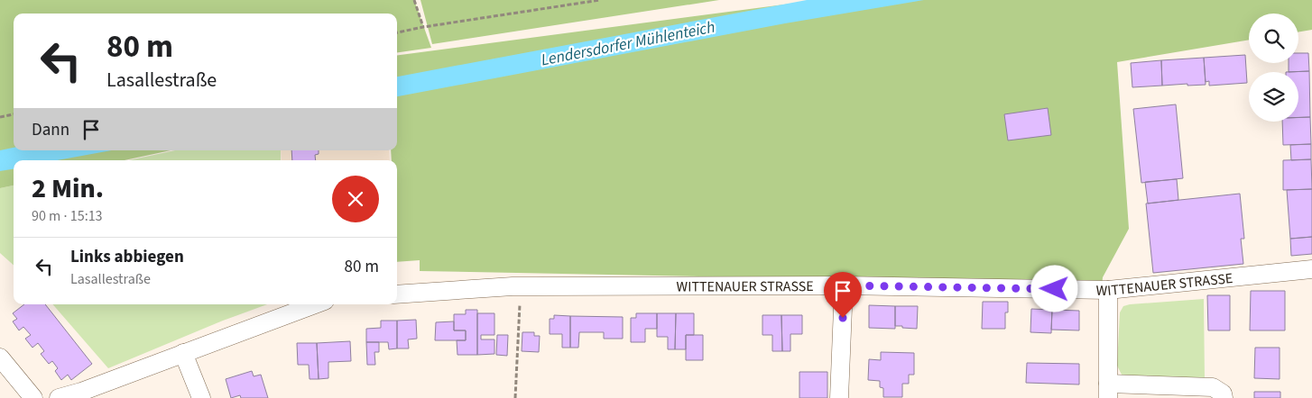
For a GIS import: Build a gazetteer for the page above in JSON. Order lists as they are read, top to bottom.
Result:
{
  "streets": {
    "street": ["WITTENAUER STRASSE"]
  },
  "water": ["Lendersdorfer Mühlenteich"],
  "page": {
    "turn": ["80 m", "Lasallestraße"],
    "then": "Dann",
    "heading": ["2 Min.", "90 m · 15:13"],
    "list": [
      {
        "name": "Links abbiegen",
        "note": "Lasallestraße",
        "value": "80 m"
      }
    ]
  }
}
